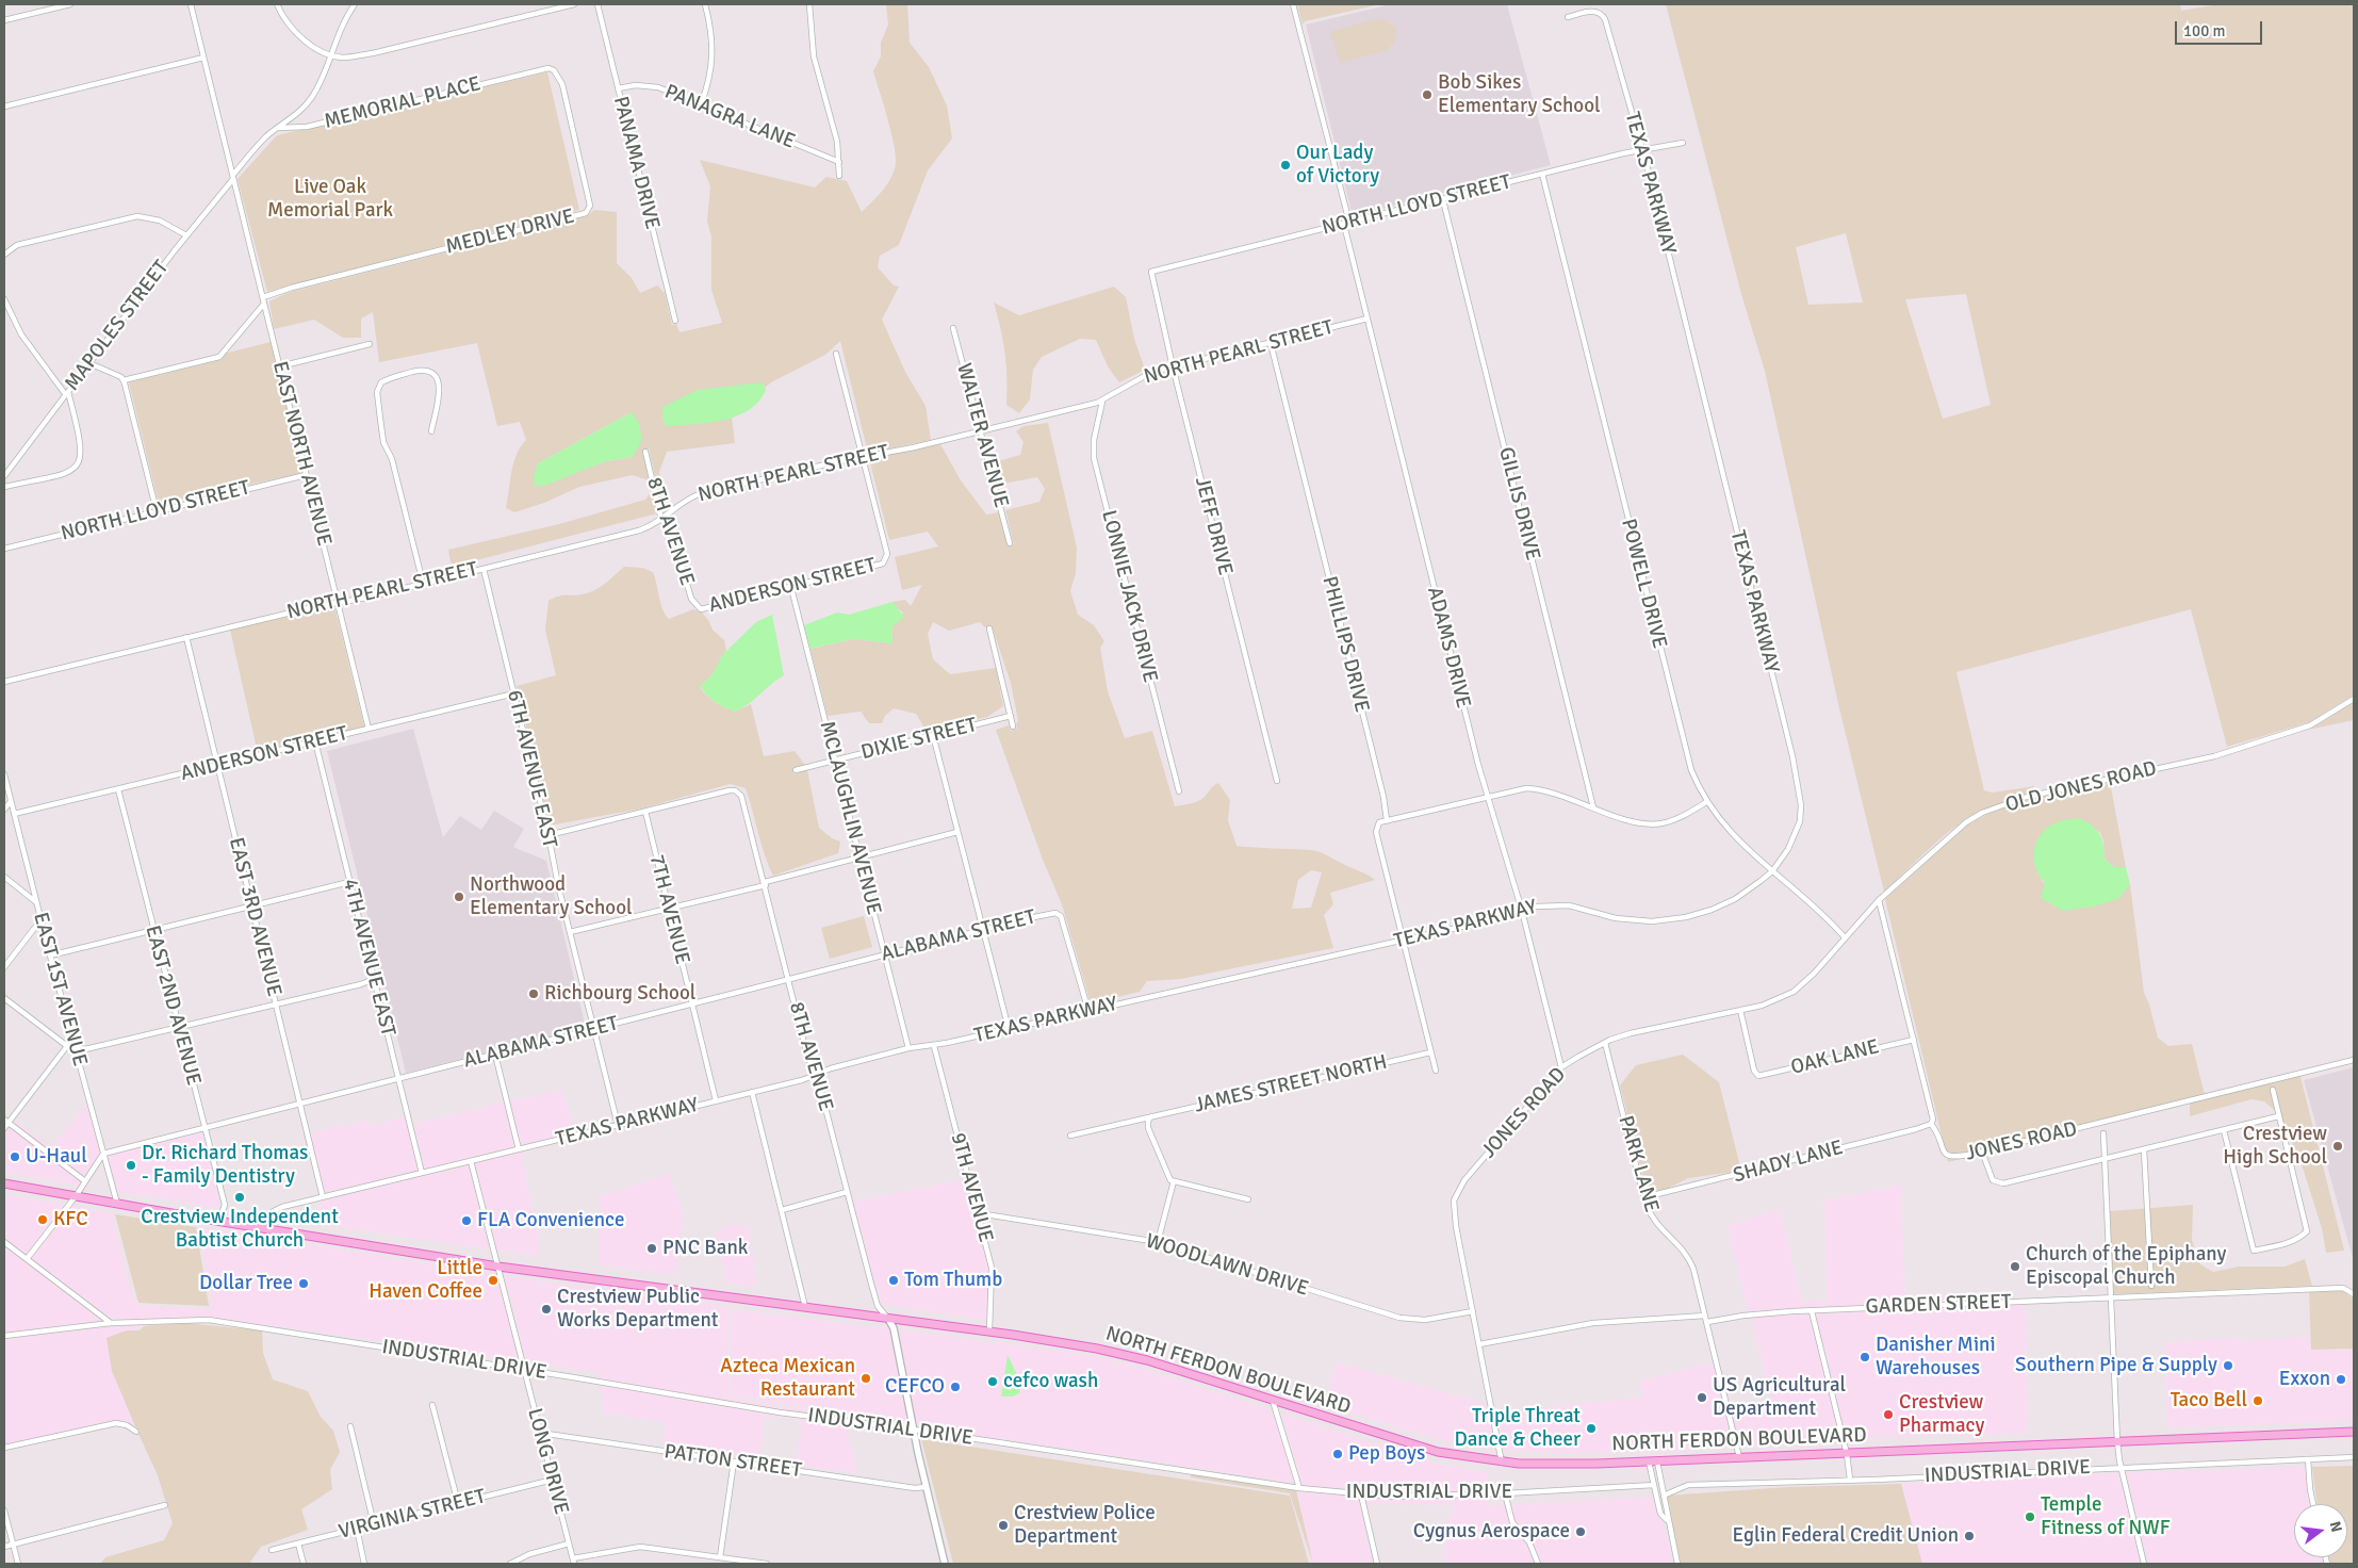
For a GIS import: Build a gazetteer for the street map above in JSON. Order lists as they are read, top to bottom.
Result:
{
  "streets": {
    "main road": ["NORTH FERDON BOULEVARD"],
    "street": [
      "MEMORIAL PLACE",
      "PANAGRA LANE",
      "PANAMA DRIVE",
      "TEXAS PARKWAY",
      "NORTH LLOYD STREET",
      "MEDLEY DRIVE",
      "MAPOLES STREET",
      "NORTH PEARL STREET",
      "WALTER AVENUE",
      "EAST NORTH AVENUE",
      "GILLIS DRIVE",
      "JEFF DRIVE",
      "8TH AVENUE",
      "POWELL DRIVE",
      "ANDERSON STREET",
      "LONNIE JACK DRIVE",
      "PHILLIPS DRIVE",
      "ADAMS DRIVE",
      "DIXIE STREET",
      "6TH AVENUE EAST",
      "OLD JONES ROAD",
      "MCLAUGHLIN AVENUE",
      "7TH AVENUE",
      "EAST 3RD AVENUE",
      "ALABAMA STREET",
      "4TH AVENUE EAST",
      "EAST 1ST AVENUE",
      "EAST 2ND AVENUE",
      "OAK LANE",
      "JAMES STREET NORTH",
      "JONES ROAD",
      "SHADY LANE",
      "PARK LANE",
      "9TH AVENUE",
      "WOODLAWN DRIVE",
      "GARDEN STREET",
      "INDUSTRIAL DRIVE",
      "LONG DRIVE",
      "PATTON STREET",
      "VIRGINIA STREET"
    ]
  },
  "crossings": [
    ["MEMORIAL PLACE", "MEDLEY DRIVE"],
    ["MEMORIAL PLACE", "MAPOLES STREET"],
    ["PANAGRA LANE", "PANAMA DRIVE"],
    ["TEXAS PARKWAY", "NORTH LLOYD STREET"],
    ["TEXAS PARKWAY", "8TH AVENUE"],
    ["TEXAS PARKWAY", "POWELL DRIVE"],
    ["TEXAS PARKWAY", "ADAMS DRIVE"],
    ["TEXAS PARKWAY", "6TH AVENUE EAST"],
    ["TEXAS PARKWAY", "MCLAUGHLIN AVENUE"],
    ["TEXAS PARKWAY", "7TH AVENUE"],
    ["TEXAS PARKWAY", "EAST 3RD AVENUE"],
    ["TEXAS PARKWAY", "ALABAMA STREET"],
    ["TEXAS PARKWAY", "4TH AVENUE EAST"],
    ["TEXAS PARKWAY", "9TH AVENUE"],
    ["TEXAS PARKWAY", "NORTH FERDON BOULEVARD"],
    ["TEXAS PARKWAY", "LONG DRIVE"],
    ["NORTH LLOYD STREET", "EAST NORTH AVENUE"],
    ["NORTH LLOYD STREET", "GILLIS DRIVE"],
    ["NORTH LLOYD STREET", "JEFF DRIVE"],
    ["NORTH LLOYD STREET", "POWELL DRIVE"],
    ["NORTH LLOYD STREET", "ADAMS DRIVE"],
    ["MEDLEY DRIVE", "EAST NORTH AVENUE"],
    ["MAPOLES STREET", "EAST NORTH AVENUE"],
    ["NORTH PEARL STREET", "WALTER AVENUE"],
    ["NORTH PEARL STREET", "EAST NORTH AVENUE"],
    ["NORTH PEARL STREET", "JEFF DRIVE"],
    ["NORTH PEARL STREET", "8TH AVENUE"],
    ["NORTH PEARL STREET", "ANDERSON STREET"],
    ["NORTH PEARL STREET", "LONNIE JACK DRIVE"],
    ["NORTH PEARL STREET", "PHILLIPS DRIVE"],
    ["NORTH PEARL STREET", "ADAMS DRIVE"],
    ["NORTH PEARL STREET", "6TH AVENUE EAST"],
    ["NORTH PEARL STREET", "EAST 3RD AVENUE"],
    ["EAST NORTH AVENUE", "ANDERSON STREET"],
    ["8TH AVENUE", "ANDERSON STREET"],
    ["8TH AVENUE", "7TH AVENUE"],
    ["8TH AVENUE", "ALABAMA STREET"],
    ["8TH AVENUE", "NORTH FERDON BOULEVARD"],
    ["POWELL DRIVE", "OLD JONES ROAD"],
    ["POWELL DRIVE", "JONES ROAD"],
    ["ANDERSON STREET", "6TH AVENUE EAST"],
    ["ANDERSON STREET", "MCLAUGHLIN AVENUE"],
    ["ANDERSON STREET", "EAST 3RD AVENUE"],
    ["ANDERSON STREET", "4TH AVENUE EAST"],
    ["ANDERSON STREET", "EAST 1ST AVENUE"],
    ["ANDERSON STREET", "EAST 2ND AVENUE"],
    ["ADAMS DRIVE", "JONES ROAD"],
    ["DIXIE STREET", "MCLAUGHLIN AVENUE"],
    ["6TH AVENUE EAST", "ALABAMA STREET"],
    ["OLD JONES ROAD", "JONES ROAD"],
    ["MCLAUGHLIN AVENUE", "ALABAMA STREET"],
    ["7TH AVENUE", "ALABAMA STREET"],
    ["EAST 3RD AVENUE", "ALABAMA STREET"],
    ["ALABAMA STREET", "4TH AVENUE EAST"],
    ["ALABAMA STREET", "EAST 1ST AVENUE"],
    ["ALABAMA STREET", "EAST 2ND AVENUE"],
    ["EAST 1ST AVENUE", "NORTH FERDON BOULEVARD"],
    ["EAST 2ND AVENUE", "NORTH FERDON BOULEVARD"],
    ["OAK LANE", "JONES ROAD"],
    ["JONES ROAD", "SHADY LANE"],
    ["JONES ROAD", "PARK LANE"],
    ["JONES ROAD", "WOODLAWN DRIVE"],
    ["JONES ROAD", "NORTH FERDON BOULEVARD"],
    ["SHADY LANE", "PARK LANE"],
    ["PARK LANE", "GARDEN STREET"],
    ["PARK LANE", "NORTH FERDON BOULEVARD"],
    ["9TH AVENUE", "WOODLAWN DRIVE"],
    ["9TH AVENUE", "NORTH FERDON BOULEVARD"],
    ["INDUSTRIAL DRIVE", "LONG DRIVE"],
    ["NORTH FERDON BOULEVARD", "LONG DRIVE"],
    ["LONG DRIVE", "PATTON STREET"],
    ["LONG DRIVE", "VIRGINIA STREET"]
  ],
  "parks": ["Live Oak Memorial Park"],
  "places": [
    "Bob Sikes Elementary School",
    "Our Lady of Victory",
    "Northwood Elementary School",
    "Richbourg School",
    "Crestview High School",
    "U-Haul",
    "Dr. Richard Thomas - Family Dentistry",
    "Crestview Independent Babtist Church",
    "KFC",
    "FLA Convenience",
    "PNC Bank",
    "Church of the Epiphany Episcopal Church",
    "Little Haven Coffee",
    "Tom Thumb",
    "Dollar Tree",
    "Crestview Public Works Department",
    "Danisher Mini Warehouses",
    "Southern Pipe & Supply",
    "Azteca Mexican Restaurant",
    "Exxon",
    "cefco wash",
    "CEFCO",
    "US Agricultural Department",
    "Taco Bell",
    "Crestview Pharmacy",
    "Triple Threat Dance & Cheer",
    "Pep Boys",
    "Temple Fitness of NWF",
    "Crestview Police Department",
    "Cygnus Aerospace",
    "Eglin Federal Credit Union"
  ],
  "scale_bar": "100 m",
  "north": "right"
}
